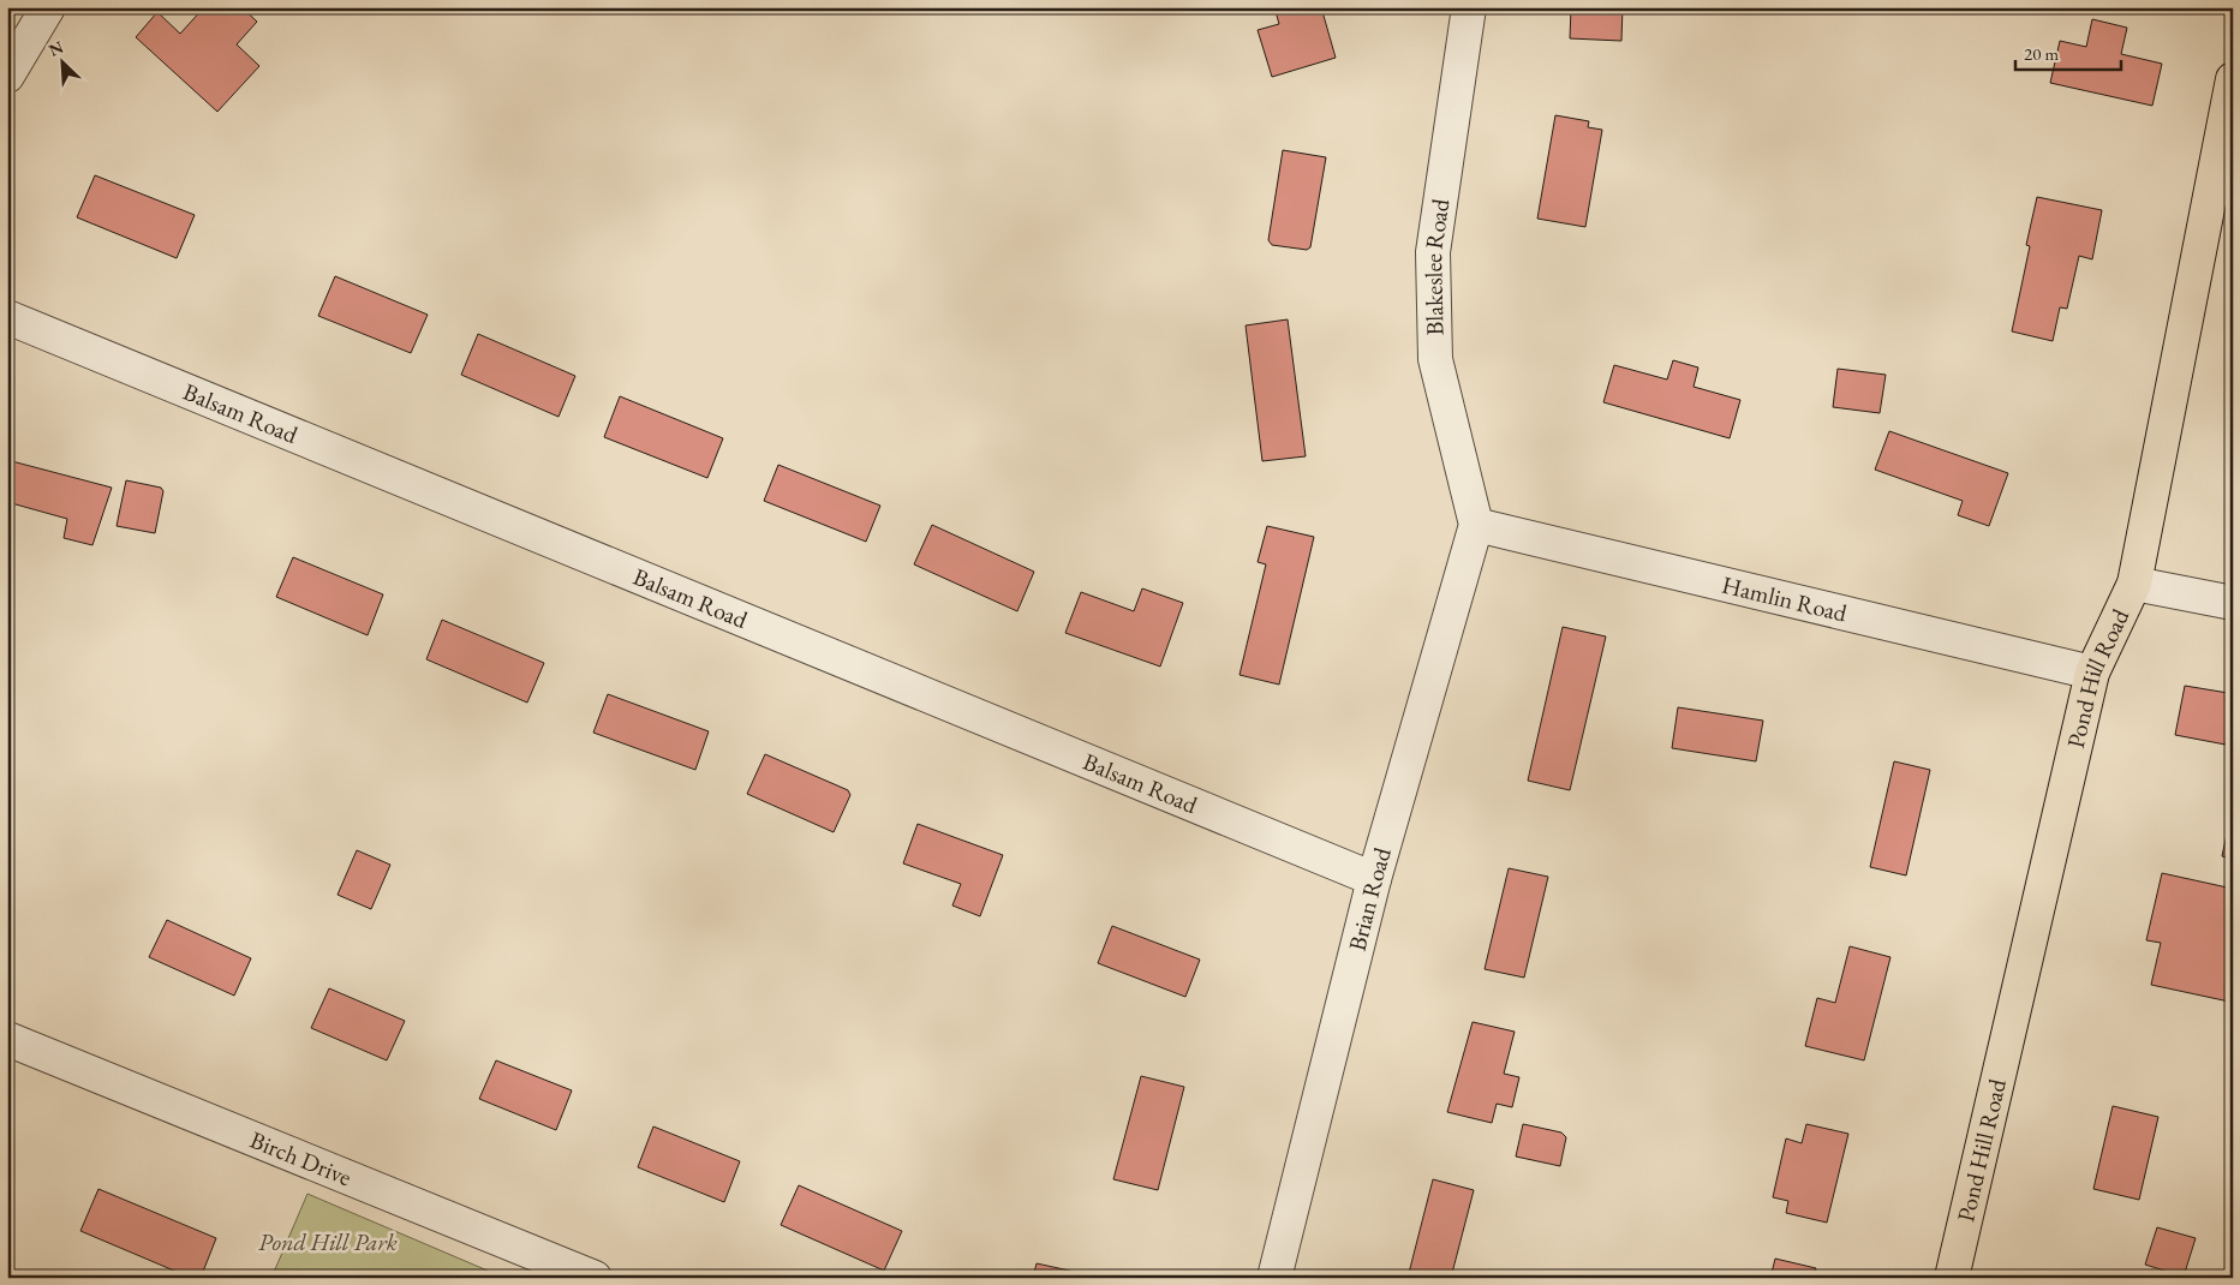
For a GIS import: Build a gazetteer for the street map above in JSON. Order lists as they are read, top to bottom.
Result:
{
  "streets": {
    "main road": ["Pond Hill Road"],
    "street": [
      "Blakeslee Road",
      "Balsam Road",
      "Hamlin Road",
      "Brian Road",
      "Birch Drive"
    ]
  },
  "crossings": [
    ["Blakeslee Road", "Hamlin Road"],
    ["Blakeslee Road", "Brian Road"],
    ["Balsam Road", "Brian Road"],
    ["Hamlin Road", "Pond Hill Road"],
    ["Hamlin Road", "Brian Road"]
  ],
  "parks": ["Pond Hill Park"],
  "scale_bar": "20 m",
  "north": "top left"
}
